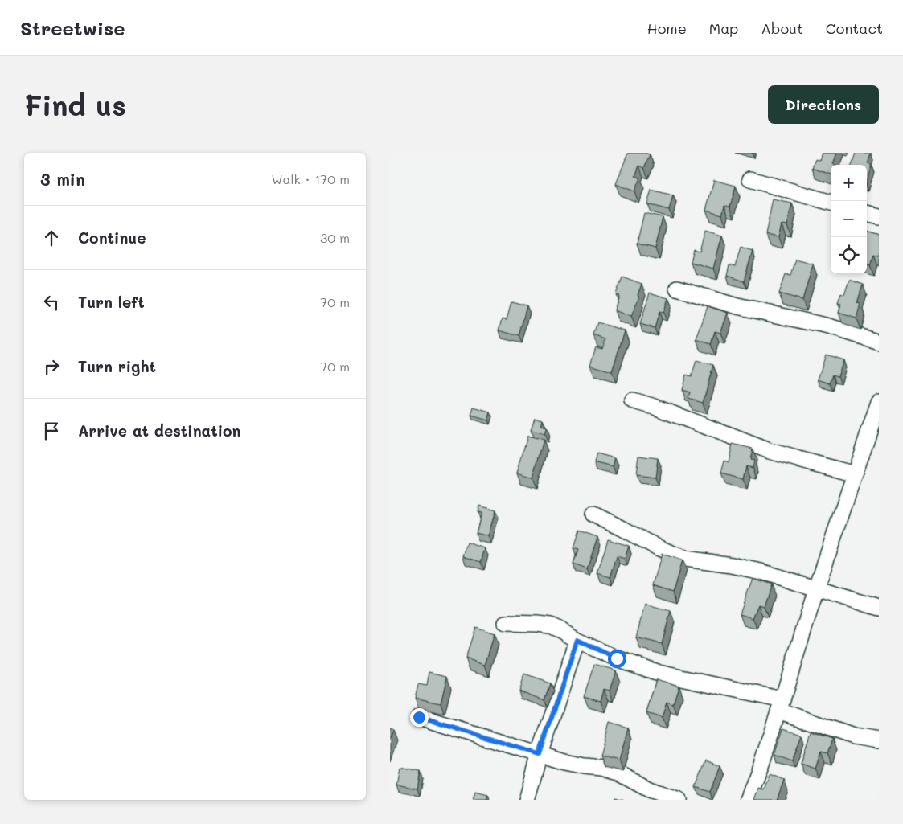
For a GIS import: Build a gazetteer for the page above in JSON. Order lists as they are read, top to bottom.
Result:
{
  "page": {
    "header": "Streetwise",
    "nav": [
      "Home",
      "Map",
      "About",
      "Contact"
    ],
    "buttons": "Directions",
    "title": "Find us",
    "heading": ["3 min", "Walk · 170 m"],
    "map_buttons": ["+", "−"],
    "list": [
      ["Continue", "30 m"],
      ["Turn left", "70 m"],
      ["Turn right", "70 m"],
      "Arrive at destination"
    ]
  }
}
